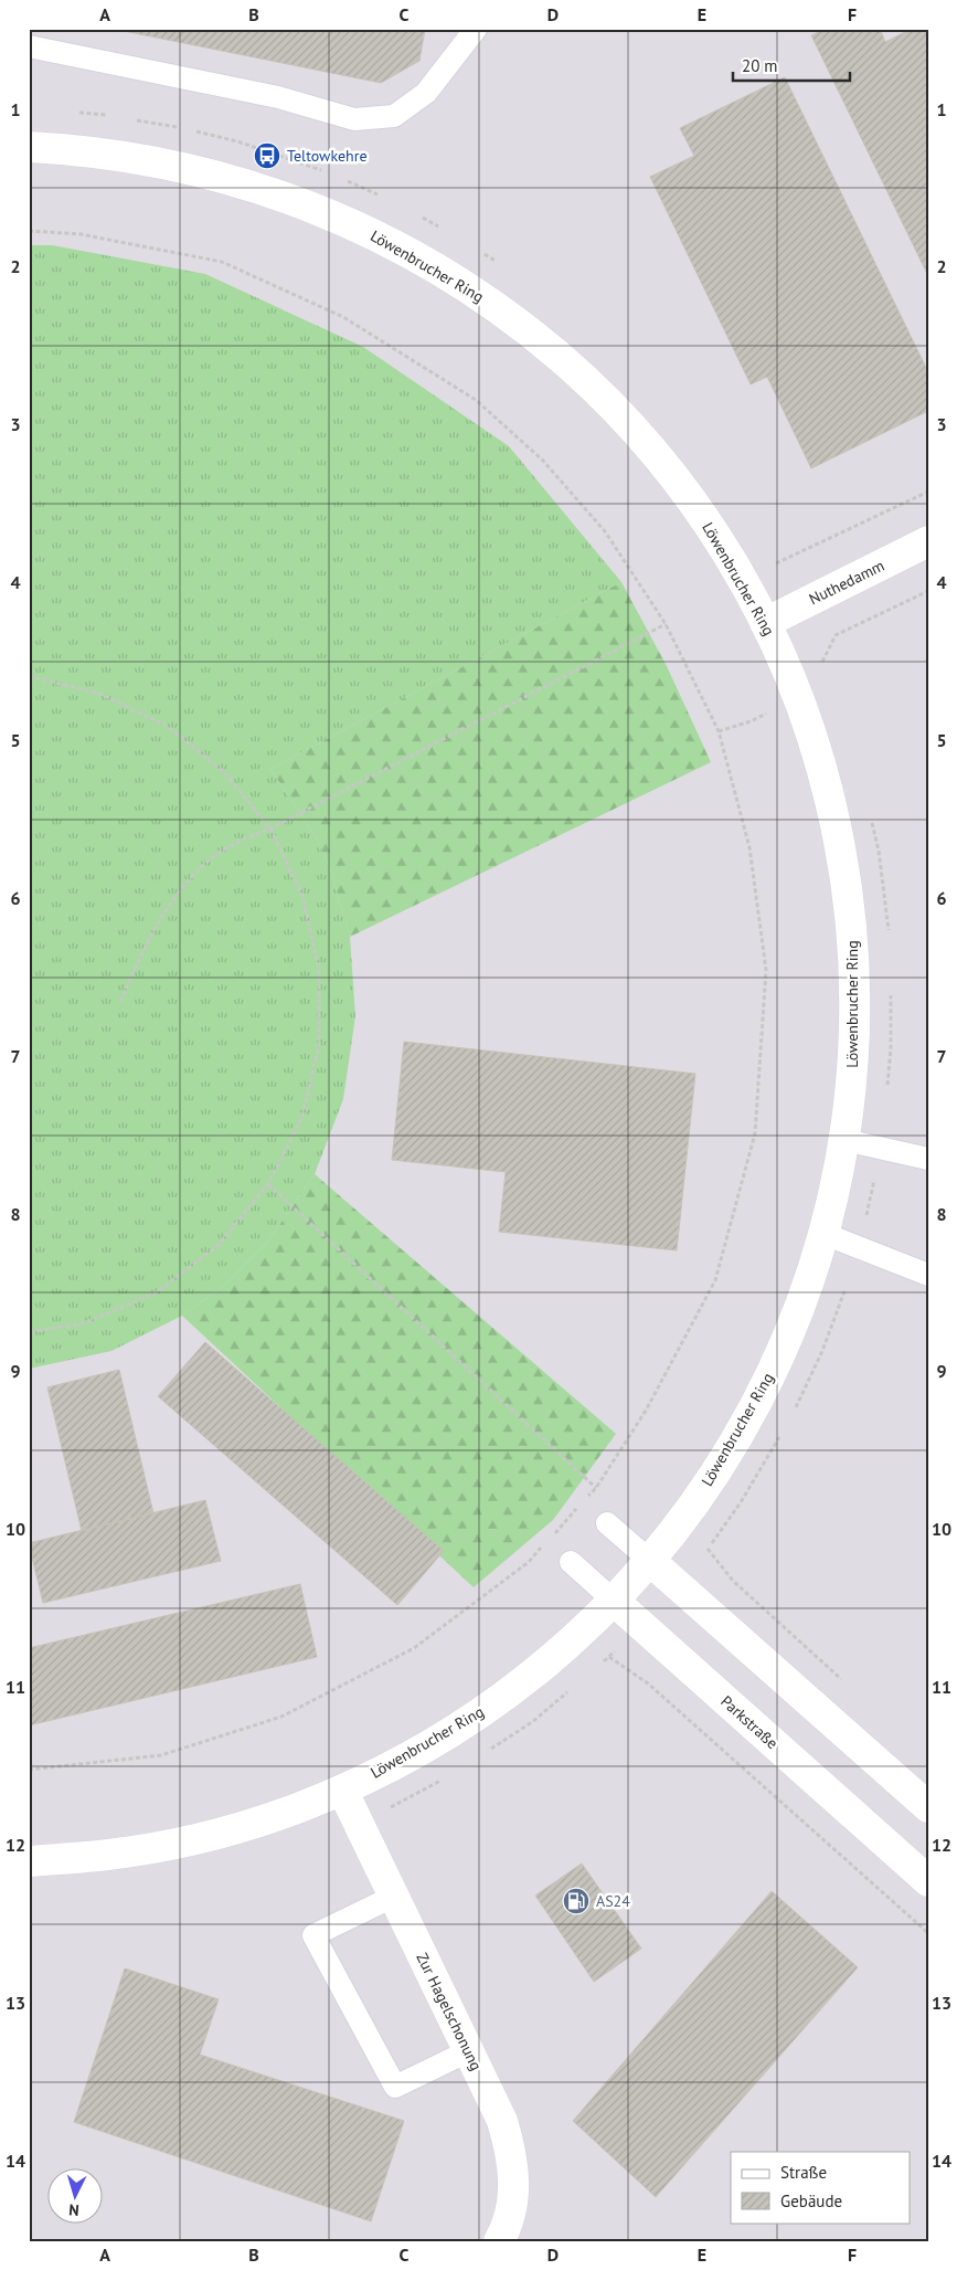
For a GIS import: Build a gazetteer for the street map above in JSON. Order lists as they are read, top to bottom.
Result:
{
  "streets": {
    "street": [
      "Löwenbrucher Ring",
      "Nuthedamm",
      "Parkstraße",
      "Zur Hagelschonung"
    ]
  },
  "crossings": [
    ["Löwenbrucher Ring", "Nuthedamm"],
    ["Löwenbrucher Ring", "Parkstraße"],
    ["Löwenbrucher Ring", "Zur Hagelschonung"]
  ],
  "places": {
    "bus stop": ["Teltowkehre"],
    "fuel station": ["AS24"]
  },
  "legend": ["Straße", "Gebäude"],
  "scale_bar": "20 m",
  "north": "bottom",
  "grid": {
    "columns": [
      "A",
      "B",
      "C",
      "D",
      "E",
      "F"
    ],
    "rows": [
      "1",
      "2",
      "3",
      "4",
      "5",
      "6",
      "7",
      "8",
      "9",
      "10",
      "11",
      "12",
      "13",
      "14"
    ]
  }
}
